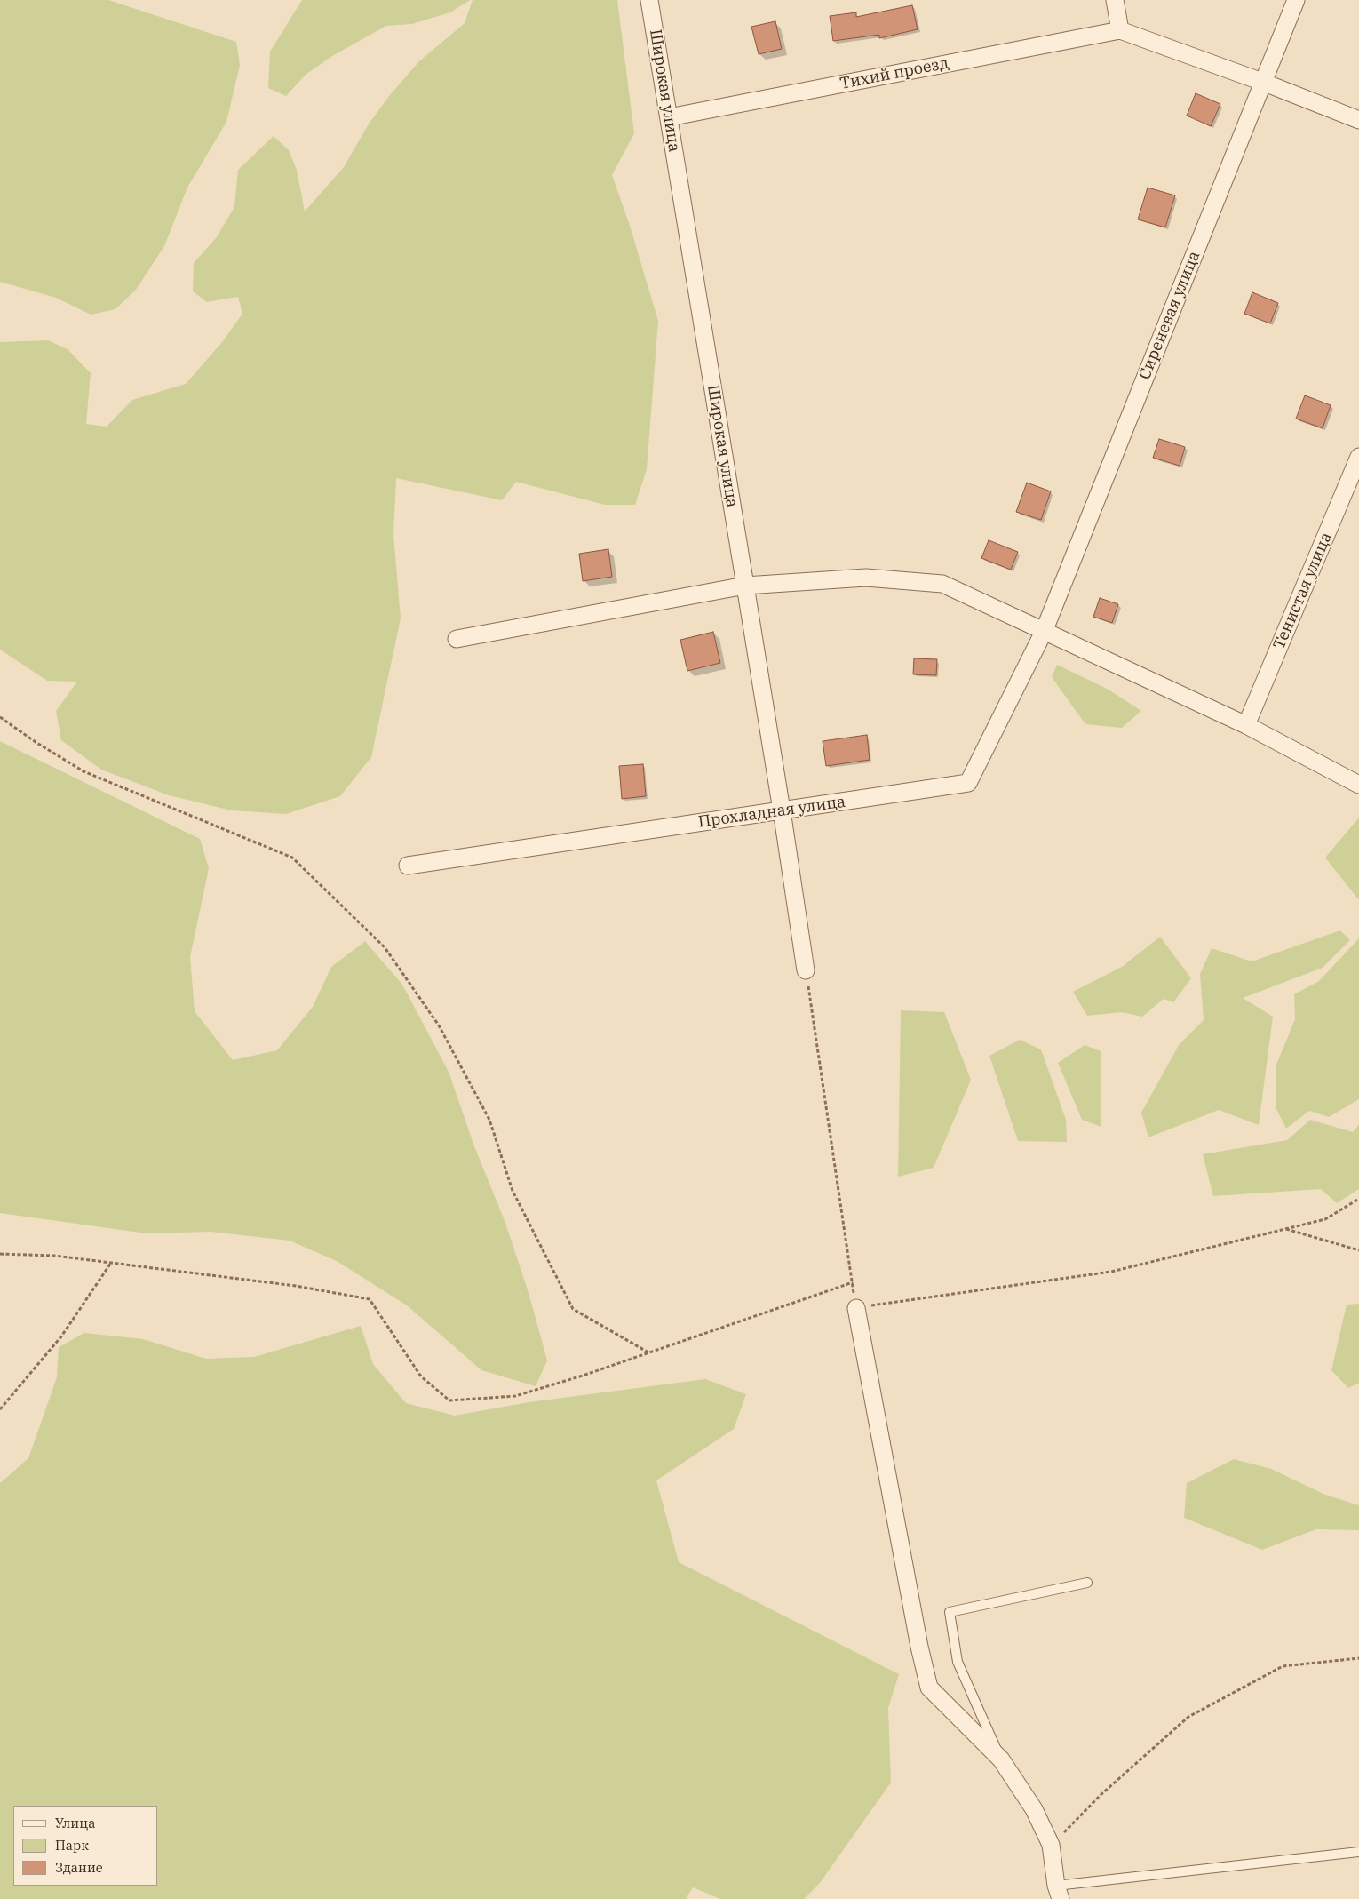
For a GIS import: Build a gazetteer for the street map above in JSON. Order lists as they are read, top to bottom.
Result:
{
  "streets": {
    "street": [
      "Тихий проезд",
      "Широкая улица",
      "Сиреневая улица",
      "Тенистая улица",
      "Прохладная улица"
    ]
  },
  "crossings": [
    ["Тихий проезд", "Широкая улица"],
    ["Широкая улица", "Прохладная улица"],
    ["Сиреневая улица", "Прохладная улица"]
  ],
  "legend": ["Улица", "Парк", "Здание"]
}
